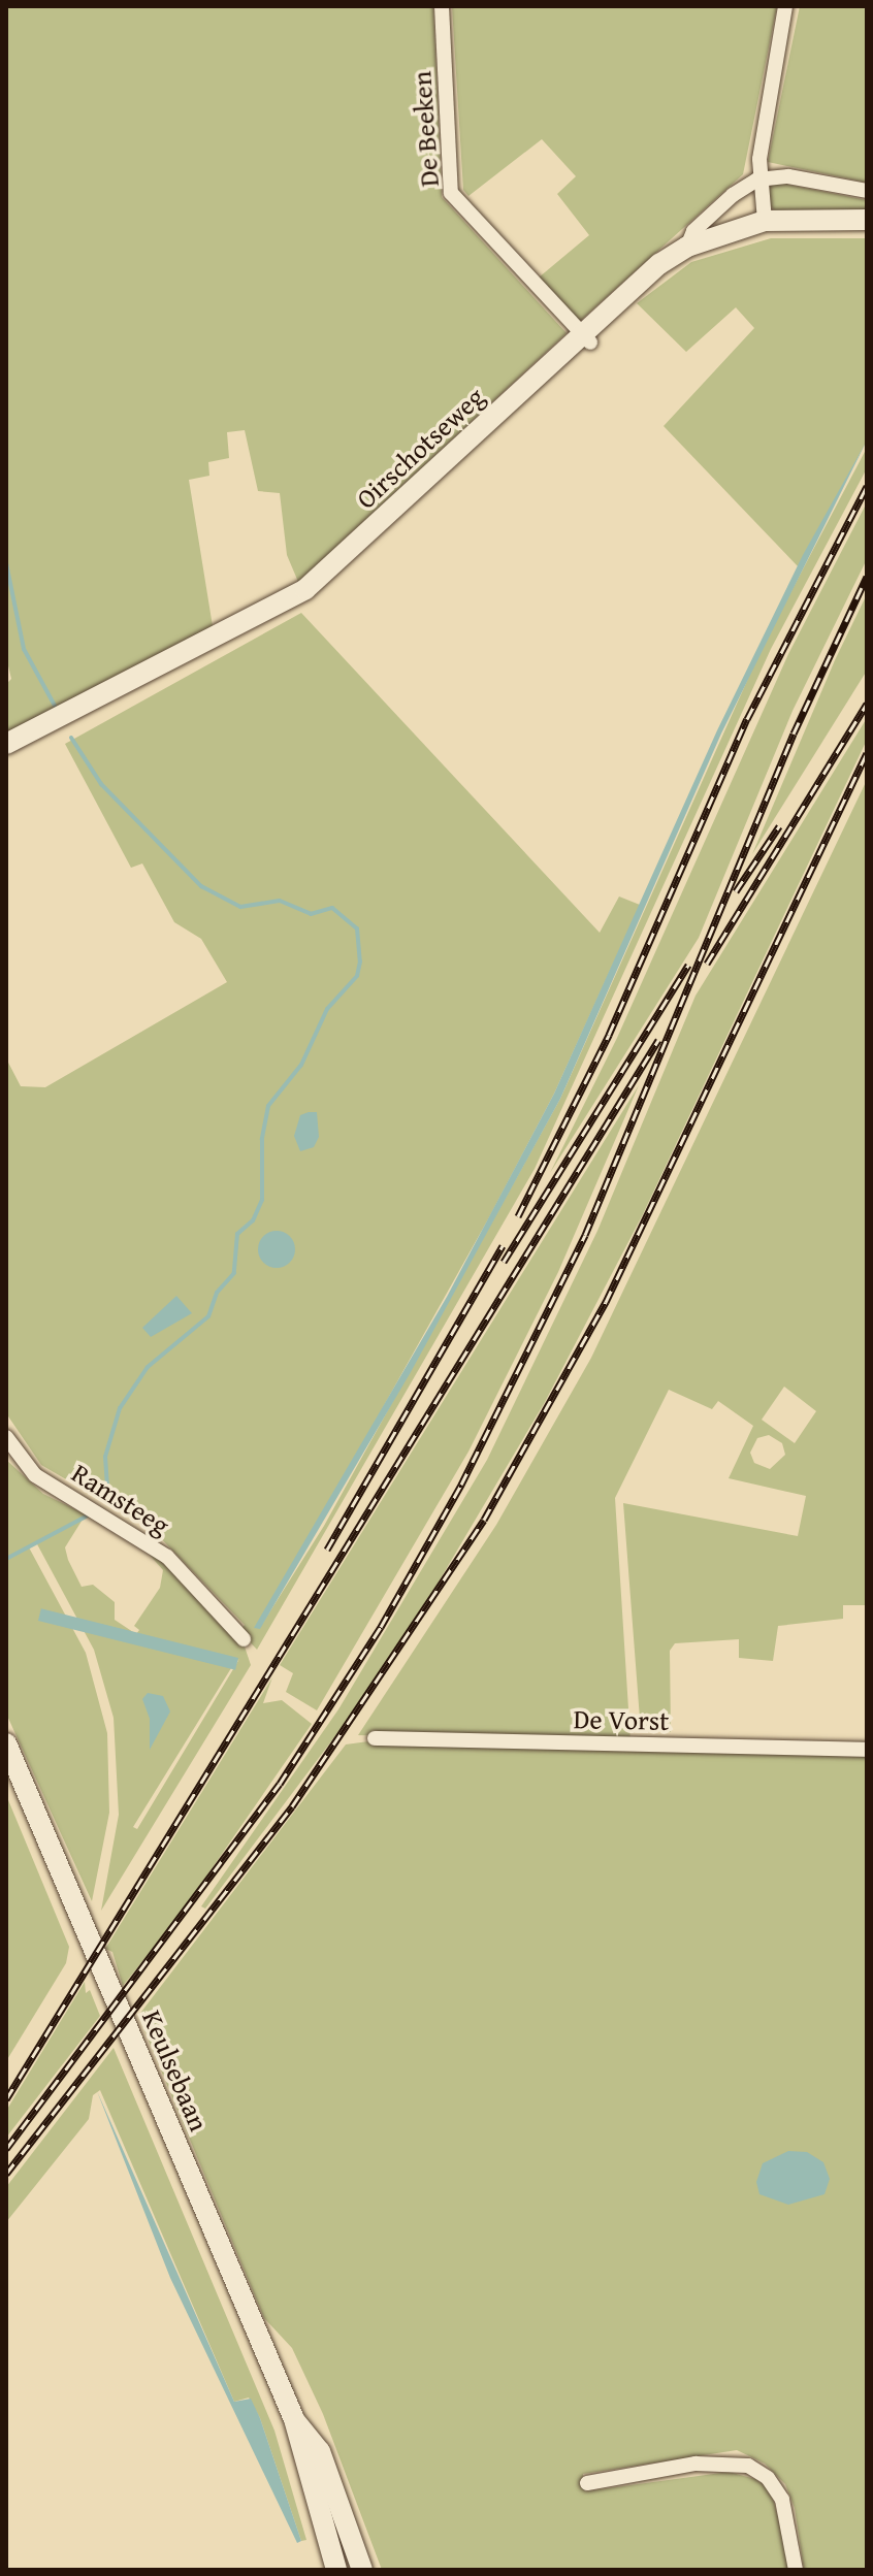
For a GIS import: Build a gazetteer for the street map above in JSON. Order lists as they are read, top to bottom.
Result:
{
  "streets": {
    "main road": ["Oirschotseweg", "Keulsebaan"],
    "street": ["De Beeken", "Ramsteeg", "De Vorst"]
  },
  "crossings": [
    ["De Beeken", "Oirschotseweg"]
  ]
}
